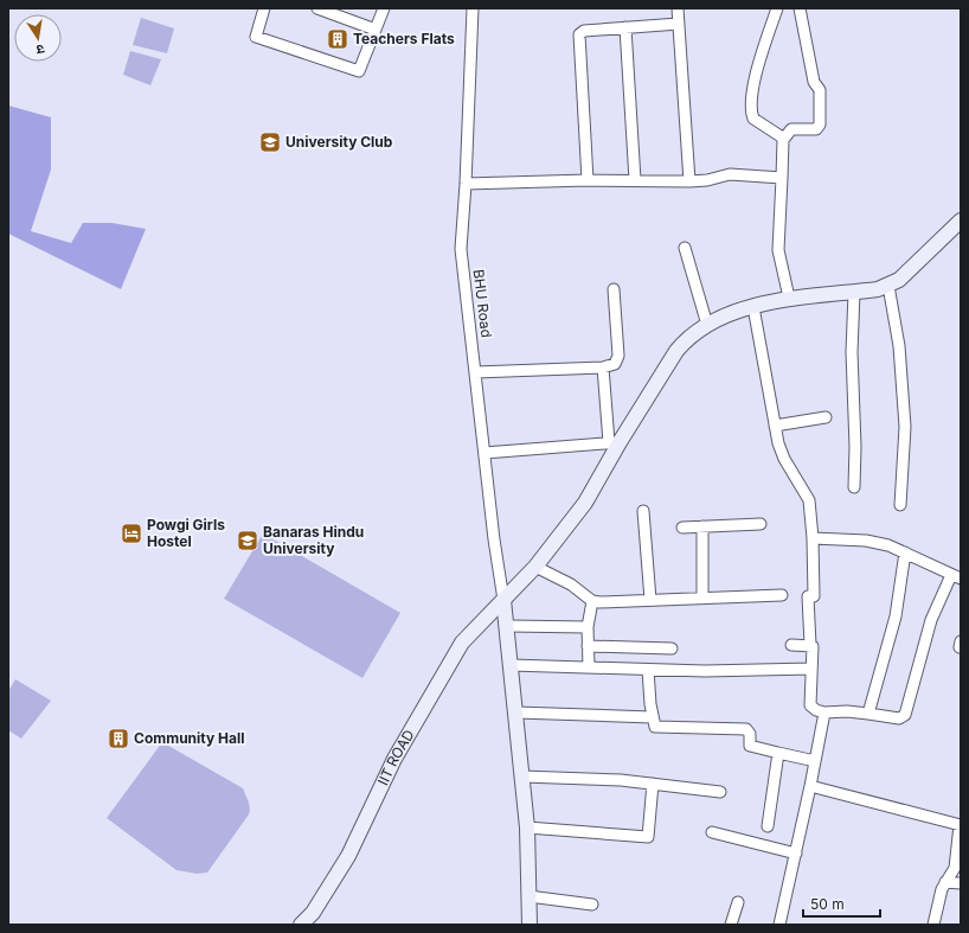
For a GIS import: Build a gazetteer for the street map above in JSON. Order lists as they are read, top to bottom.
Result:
{
  "streets": {
    "street": ["BHU Road", "IIT ROAD"]
  },
  "crossings": [
    ["BHU Road", "IIT ROAD"]
  ],
  "places": {
    "building": ["Teachers Flats", "Community Hall"],
    "school or university": ["University Club", "Banaras Hindu University"],
    "hotel": ["Powgi Girls Hostel"]
  },
  "scale_bar": "50 m",
  "north": "bottom"
}
